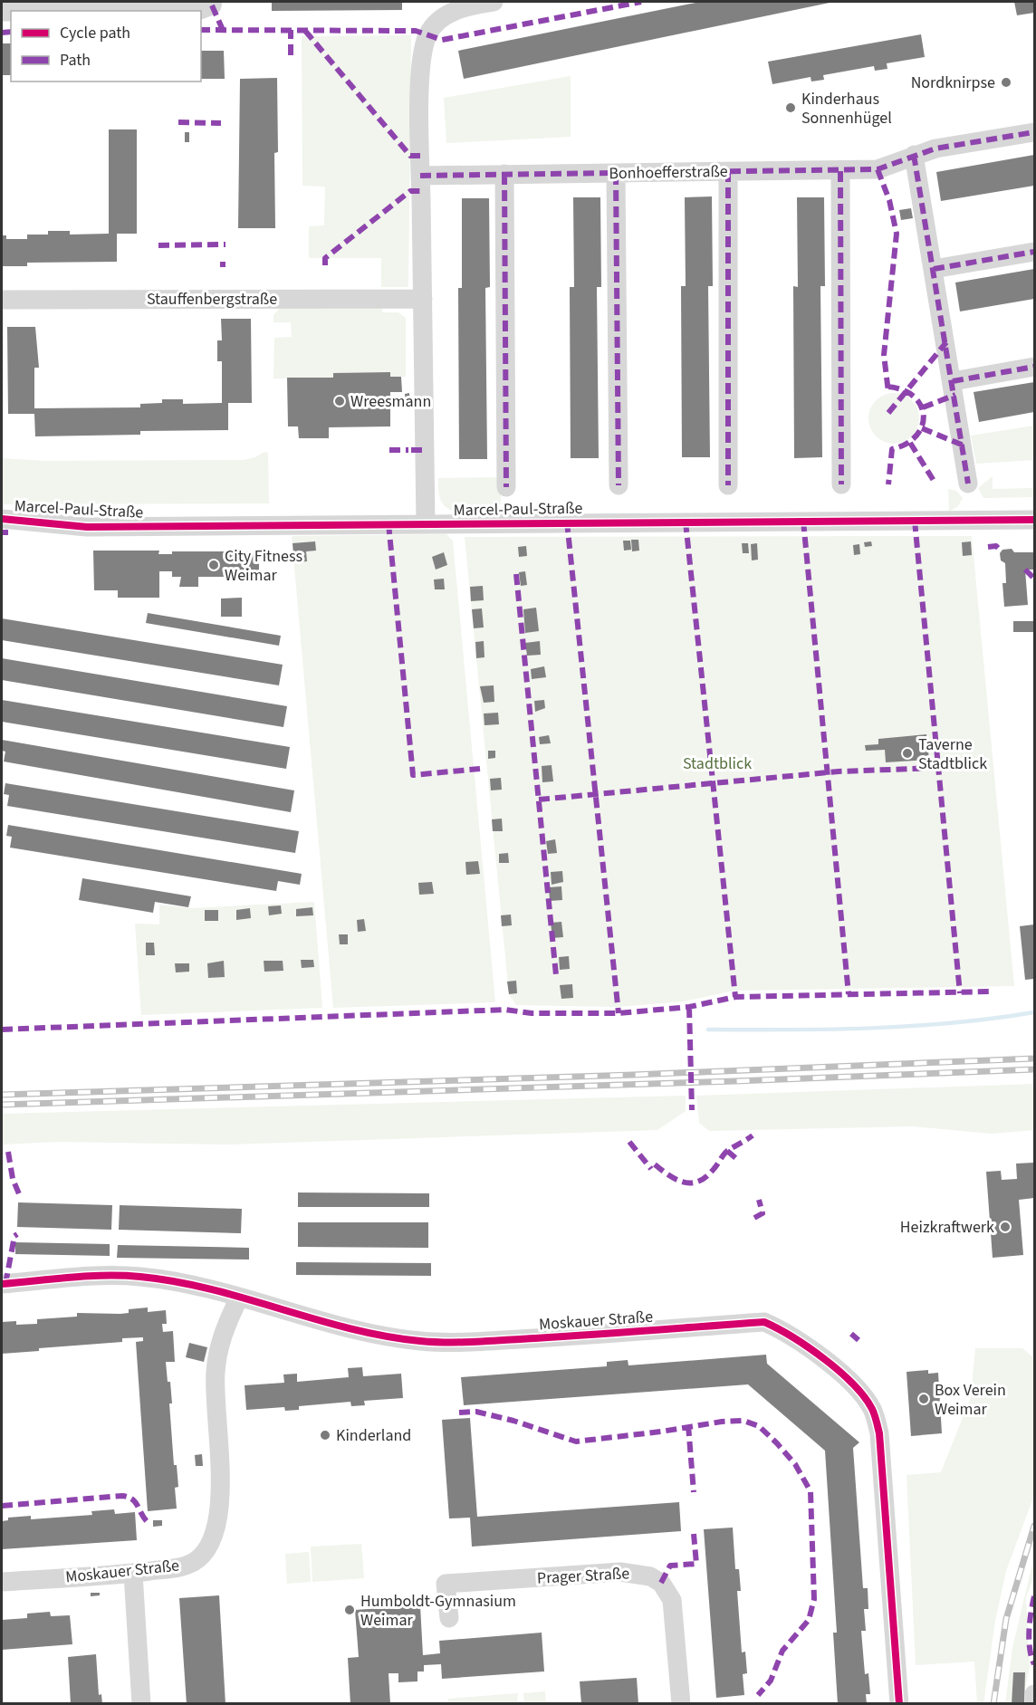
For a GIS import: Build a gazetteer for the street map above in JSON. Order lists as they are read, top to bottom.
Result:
{
  "streets": {
    "street": [
      "Bonhoefferstraße",
      "Stauffenbergstraße",
      "Marcel-Paul-Straße",
      "Moskauer Straße",
      "Prager Straße"
    ]
  },
  "crossings": [
    ["Bonhoefferstraße", "Marcel-Paul-Straße"]
  ],
  "parks": ["Stadtblick"],
  "places": [
    "Nordknirpse",
    "Kinderhaus Sonnenhügel",
    "Wreesmann",
    "City Fitness Weimar",
    "Taverne Stadtblick",
    "Heizkraftwerk",
    "Box Verein Weimar",
    "Kinderland",
    "Humboldt-Gymnasium Weimar"
  ],
  "legend": ["Cycle path", "Path"]
}
